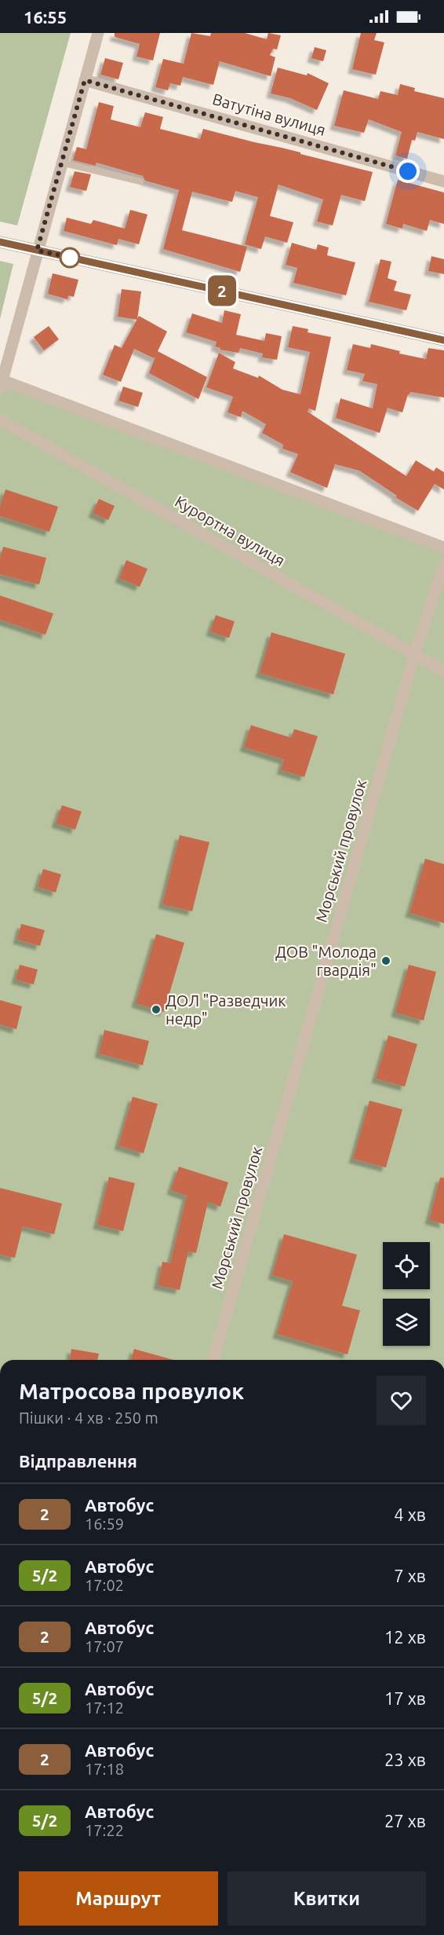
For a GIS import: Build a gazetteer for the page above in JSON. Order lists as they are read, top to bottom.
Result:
{
  "streets": {
    "street": ["Ватутіна вулиця", "Курортна вулиця", "Морський провулок"]
  },
  "crossings": [
    ["Курортна вулиця", "Морський провулок"]
  ],
  "places": ["ДОВ \"Молода гвардія\"", "ДОЛ \"Разведчик недр\""],
  "lines": ["bus line 2"],
  "page": {
    "status": "16:55",
    "on_map": "2",
    "heading": [
      ["Матросова провулок", "Пішки · 4 хв · 250 m"],
      "Відправлення"
    ],
    "list": [
      {
        "mark": "2",
        "name": "Автобус",
        "note": "16:59",
        "value": "4 хв"
      },
      {
        "mark": "5/2",
        "name": "Автобус",
        "note": "17:02",
        "value": "7 хв"
      },
      {
        "mark": "2",
        "name": "Автобус",
        "note": "17:07",
        "value": "12 хв"
      },
      {
        "mark": "5/2",
        "name": "Автобус",
        "note": "17:12",
        "value": "17 хв"
      },
      {
        "mark": "2",
        "name": "Автобус",
        "note": "17:18",
        "value": "23 хв"
      },
      {
        "mark": "5/2",
        "name": "Автобус",
        "note": "17:22",
        "value": "27 хв"
      }
    ],
    "buttons": ["Маршрут", "Квитки"]
  }
}
